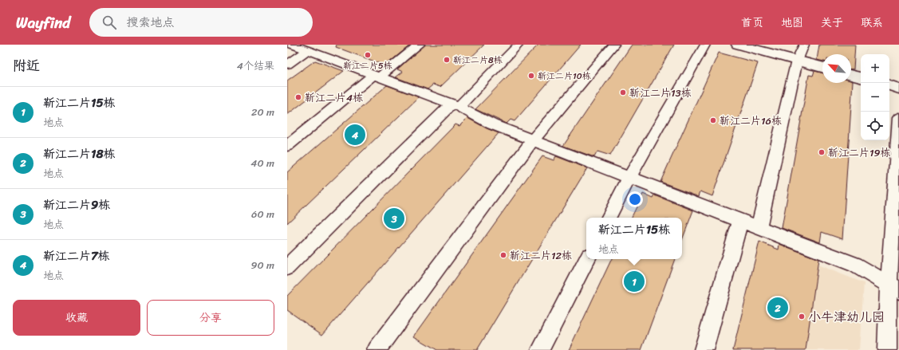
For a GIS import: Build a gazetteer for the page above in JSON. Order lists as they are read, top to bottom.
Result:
{
  "places": [
    "靳江二片5栋",
    "靳江二片8栋",
    "靳江二片10栋",
    "靳江二片13栋",
    "靳江二片4栋",
    "靳江二片16栋",
    "靳江二片19栋",
    "靳江二片12栋",
    "小牛津幼儿园"
  ],
  "north": "top left",
  "page": {
    "header": "Wayfind",
    "search": "搜索地点",
    "nav": [
      "首页",
      "地图",
      "关于",
      "联系"
    ],
    "heading": ["附近", "4个结果"],
    "map_buttons": ["+", "−"],
    "list": [
      {
        "mark": "1",
        "name": "靳江二片15栋",
        "note": "地点",
        "value": "20 m"
      },
      {
        "mark": "2",
        "name": "靳江二片18栋",
        "note": "地点",
        "value": "40 m"
      },
      {
        "mark": "3",
        "name": "靳江二片9栋",
        "note": "地点",
        "value": "60 m"
      },
      {
        "mark": "4",
        "name": "靳江二片7栋",
        "note": "地点",
        "value": "90 m"
      }
    ],
    "pins": [
      "4",
      "3",
      "1",
      "2"
    ],
    "popup": ["靳江二片15栋", "地点"],
    "buttons": ["收藏", "分享"]
  }
}
